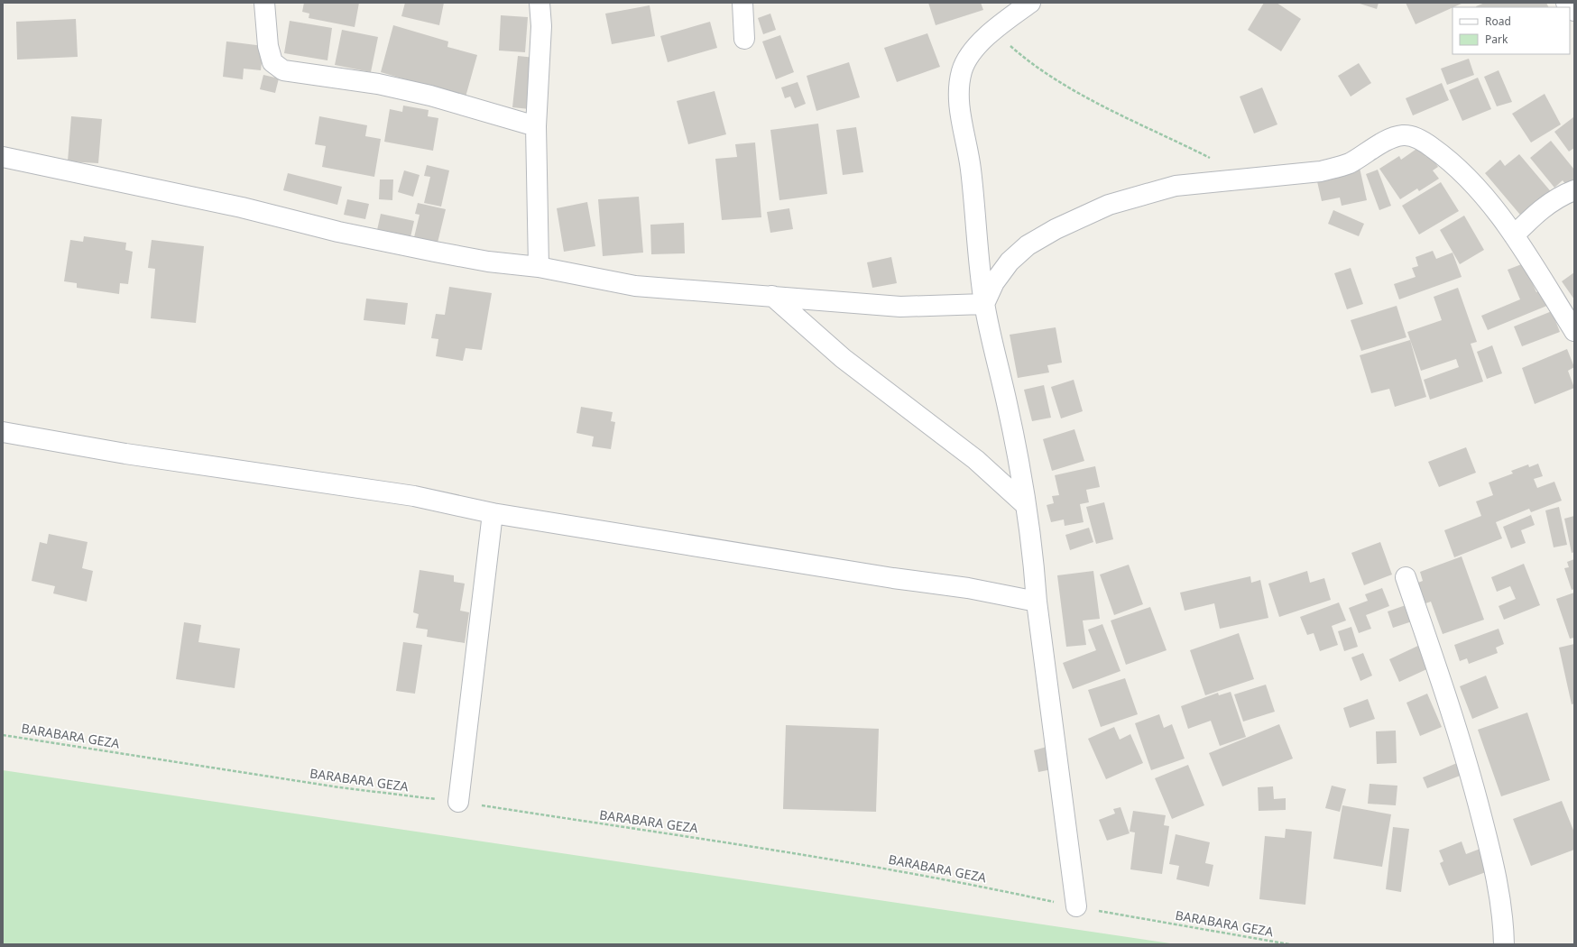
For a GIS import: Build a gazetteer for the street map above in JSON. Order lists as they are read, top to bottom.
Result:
{
  "streets": {
    "path": ["BARABARA GEZA"]
  },
  "legend": ["Road", "Park"]
}
